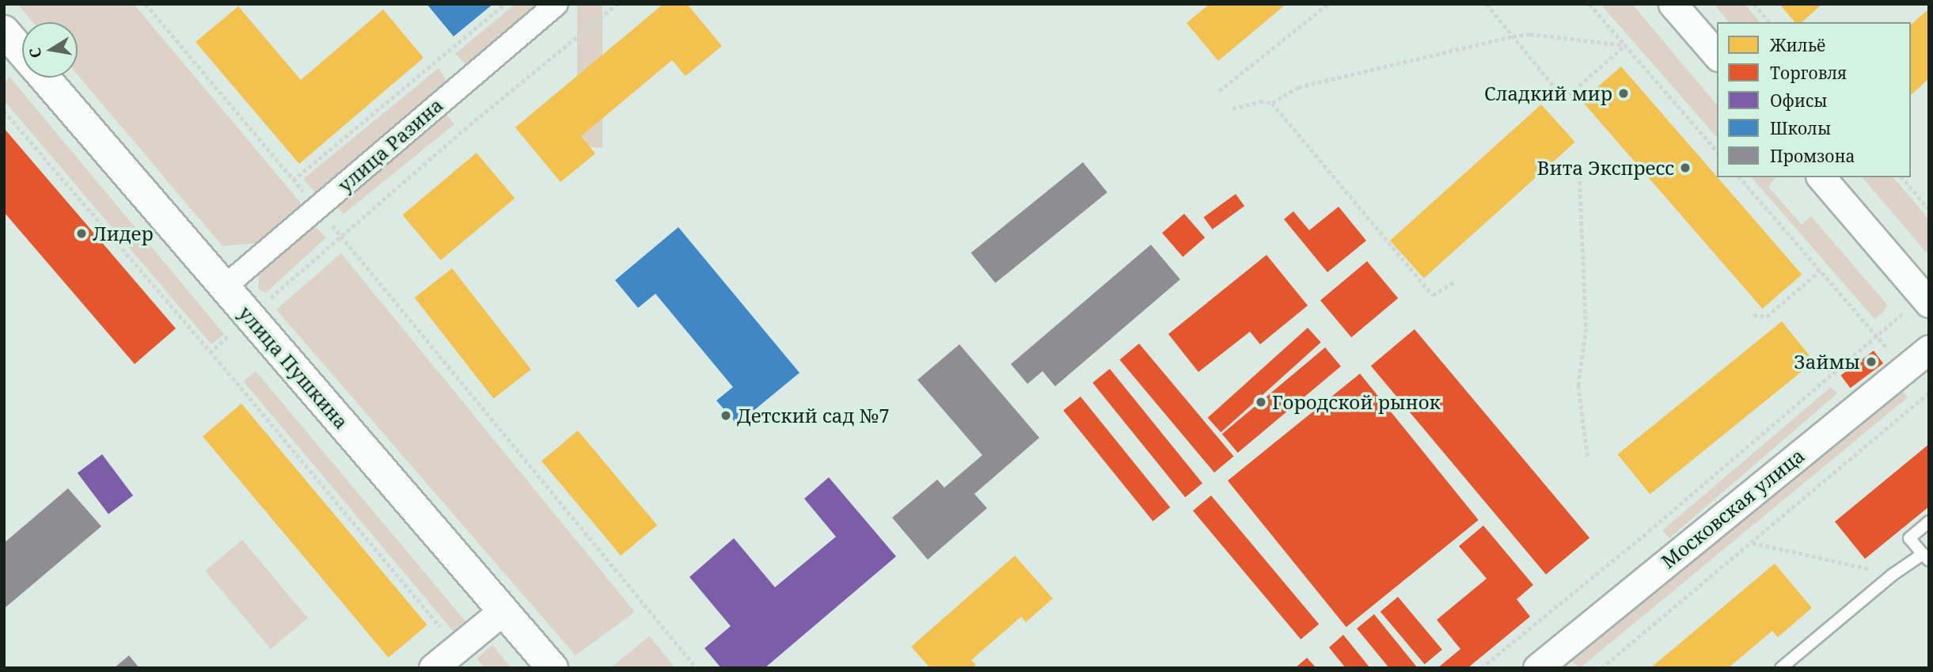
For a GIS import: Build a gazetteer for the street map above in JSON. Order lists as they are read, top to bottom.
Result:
{
  "streets": {
    "main road": ["улица Пушкина"],
    "street": ["улица Разина", "Московская улица"]
  },
  "crossings": [
    ["улица Разина", "улица Пушкина"]
  ],
  "places": [
    "Сладкий мир",
    "Вита Экспресс",
    "Лидер",
    "Займы",
    "Городской рынок",
    "Детский сад №7"
  ],
  "legend": [
    "Жильё",
    "Торговля",
    "Офисы",
    "Школы",
    "Промзона"
  ],
  "north": "left"
}
